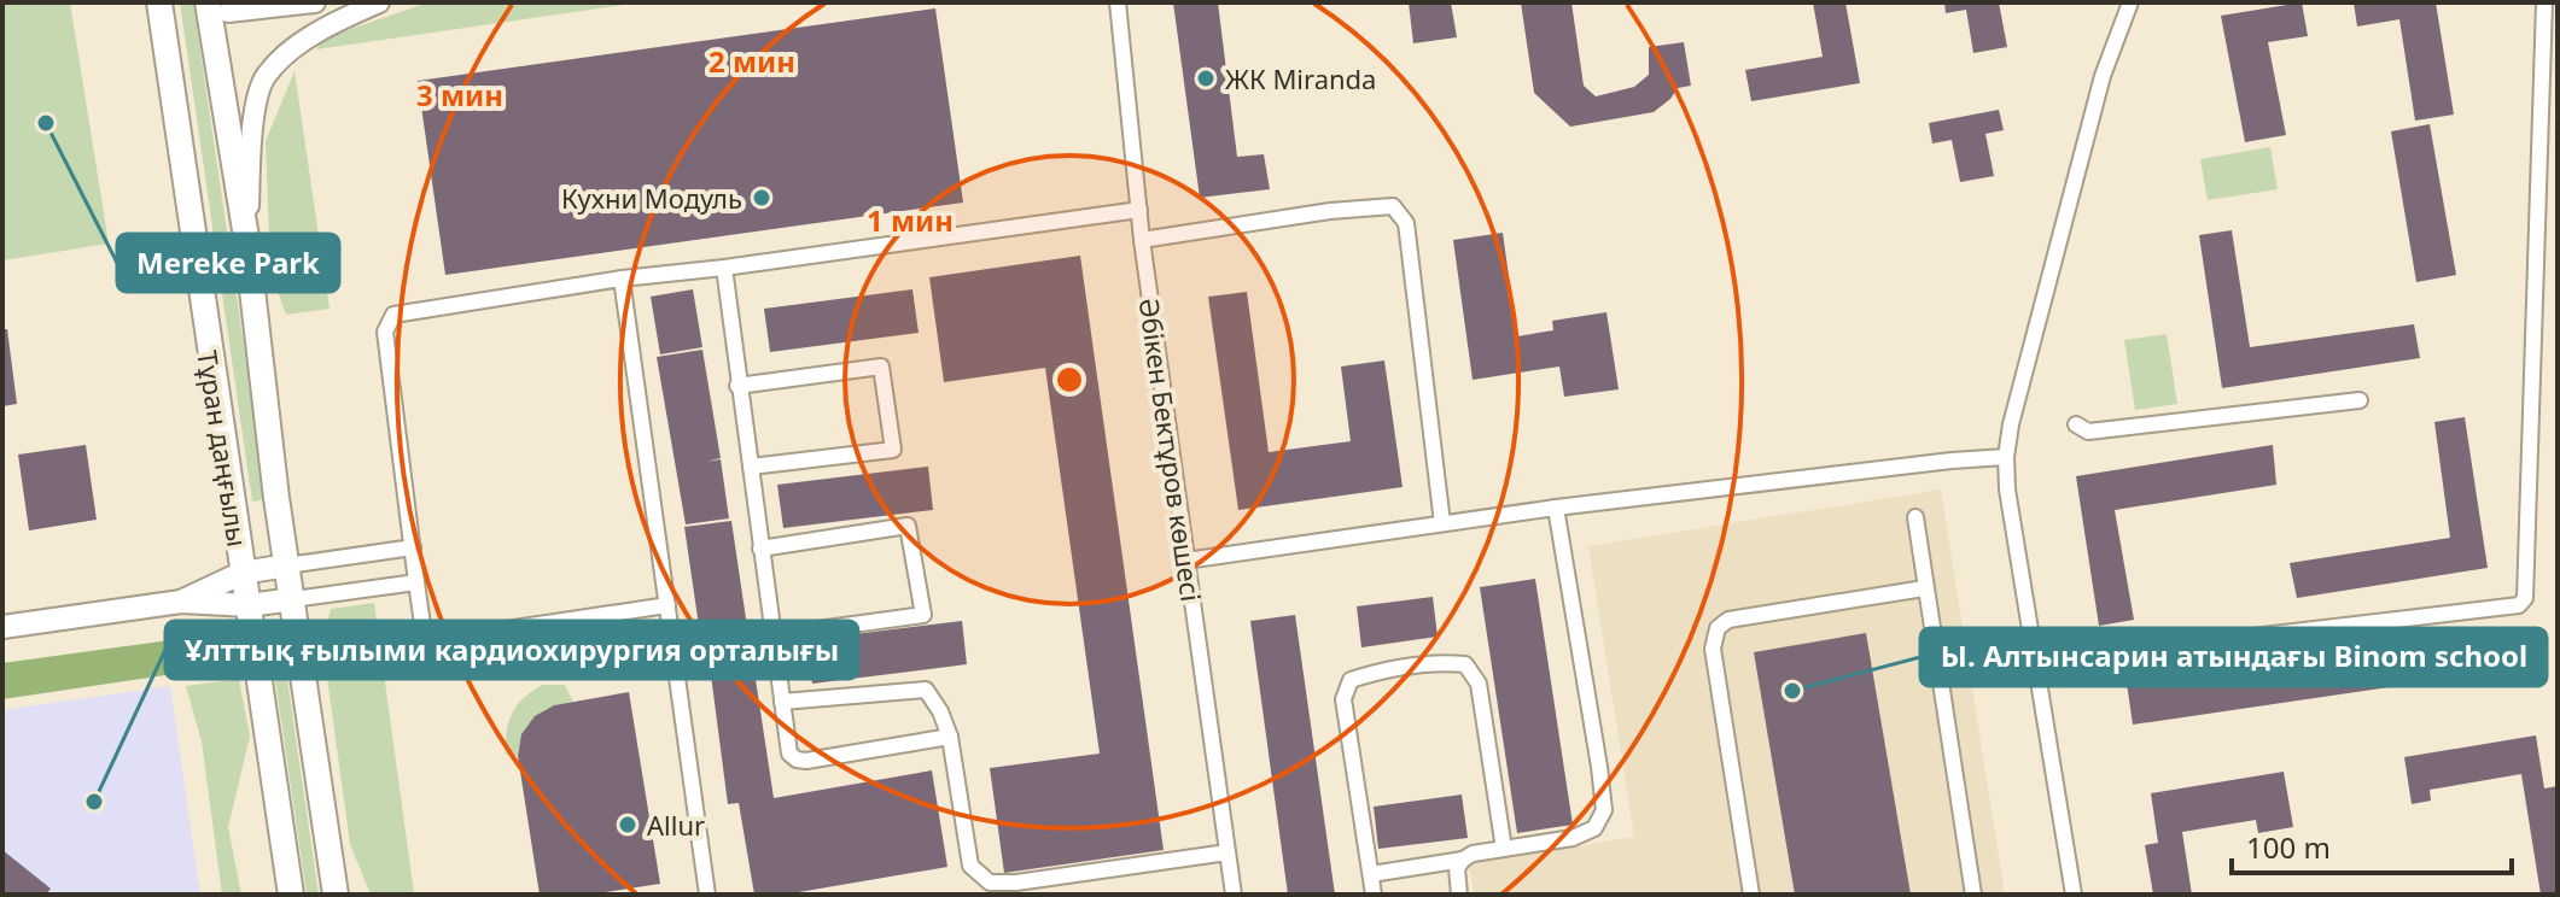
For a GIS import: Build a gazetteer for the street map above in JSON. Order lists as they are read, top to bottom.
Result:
{
  "streets": {
    "main road": ["Тұран даңғылы"],
    "street": ["Әбікен Бектұров көшесі"]
  },
  "places": [
    "ЖК Miranda",
    "Mereke Park",
    "Кухни Модуль",
    "Ы. Алтынсарин атындағы Binom school",
    "Ұлттық ғылыми кардиохирургия орталығы",
    "Allur"
  ],
  "scale_bar": "100 m",
  "rings": ["2 мин", "3 мин", "1 мин"]
}
